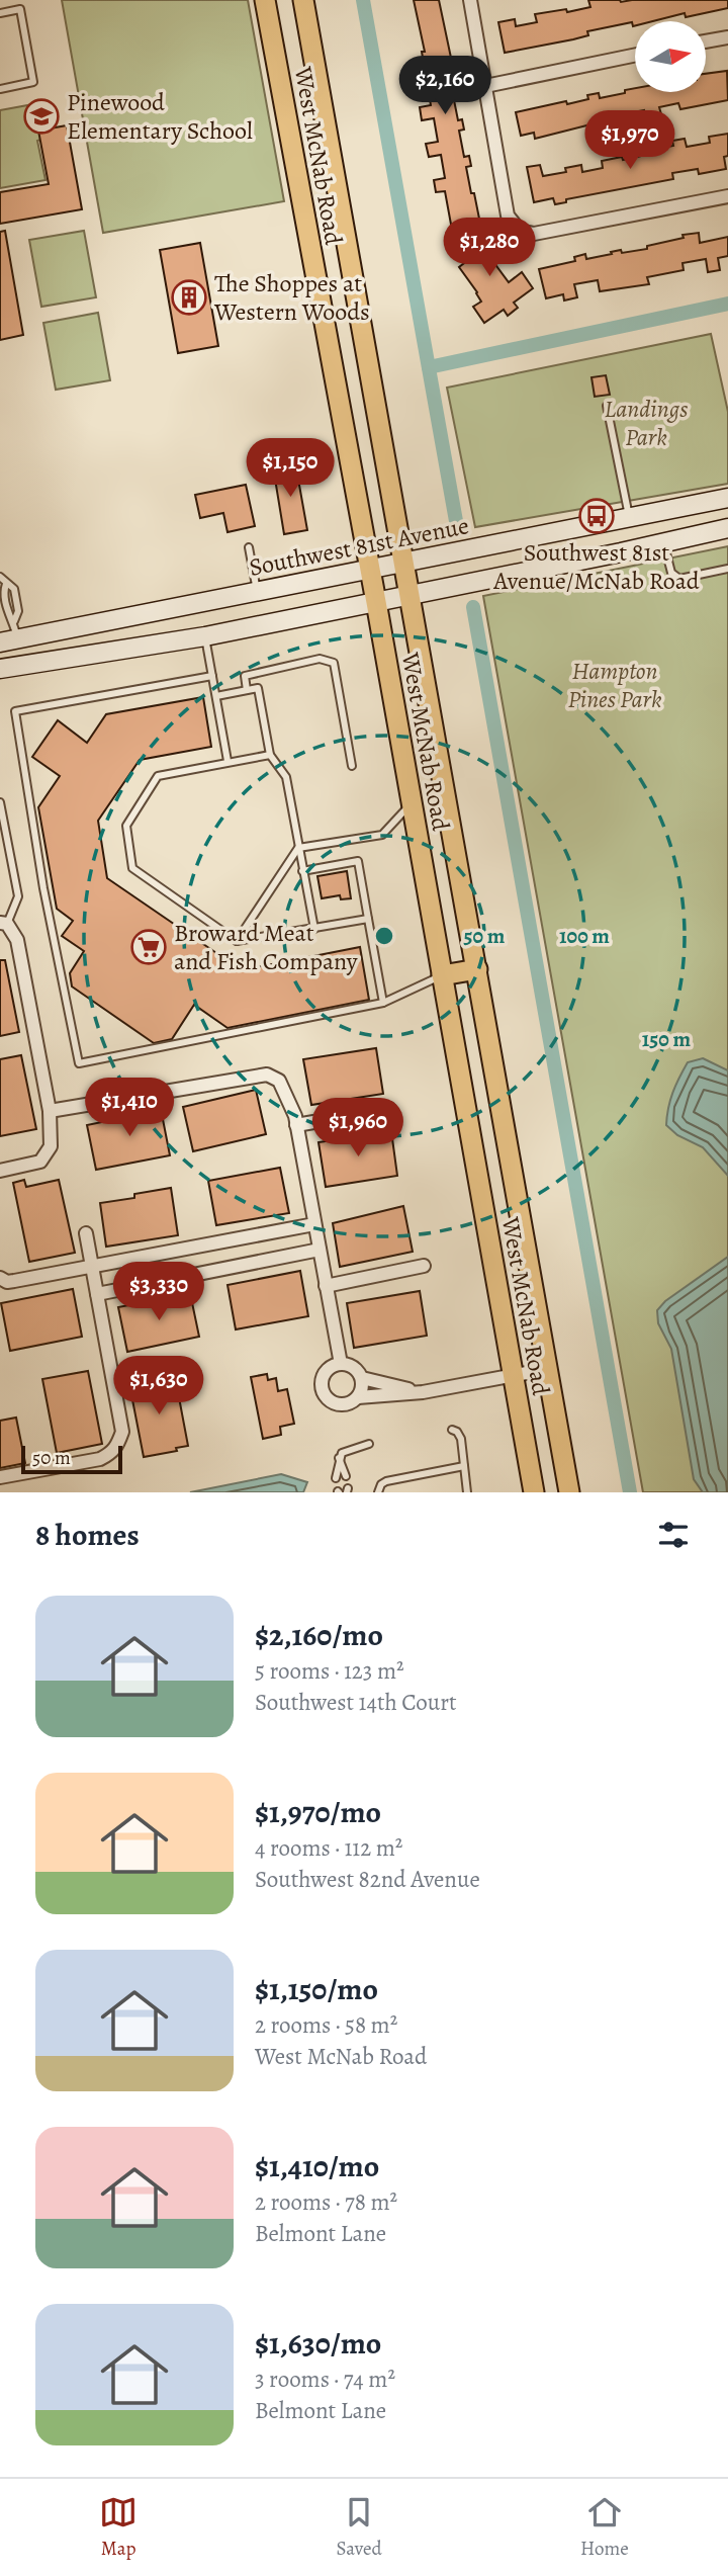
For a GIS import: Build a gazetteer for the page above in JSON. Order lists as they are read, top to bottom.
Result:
{
  "streets": {
    "main road": ["West McNab Road"],
    "street": ["Southwest 81st Avenue"]
  },
  "crossings": [
    ["West McNab Road", "Southwest 81st Avenue"]
  ],
  "parks": ["Landings Park", "Hampton Pines Park"],
  "places": {
    "school or university": ["Pinewood Elementary School"],
    "building": ["The Shoppes at Western Woods"],
    "bus stop": ["Southwest 81st Avenue/McNab Road"],
    "supermarket": ["Broward Meat and Fish Company"]
  },
  "scale_bar": "50 m",
  "north": "right",
  "page": {
    "price": [
      "$2,160",
      "$1,970",
      "$1,280",
      "$1,150",
      "$1,410",
      "$1,960",
      "$3,330",
      "$1,630"
    ],
    "scale": "50 m",
    "heading": "8 homes",
    "list": [
      {
        "name": "$2,160/mo",
        "note": "5 rooms · 123 m² · Southwest 14th Court"
      },
      {
        "name": "$1,970/mo",
        "note": "4 rooms · 112 m² · Southwest 82nd Avenue"
      },
      {
        "name": "$1,150/mo",
        "note": "2 rooms · 58 m² · West McNab Road"
      },
      {
        "name": "$1,410/mo",
        "note": "2 rooms · 78 m² · Belmont Lane"
      },
      {
        "name": "$1,630/mo",
        "note": "3 rooms · 74 m² · Belmont Lane"
      }
    ],
    "tabs": ["Map", "Saved", "Home"]
  },
  "rings": ["50 m", "100 m", "150 m"]
}
